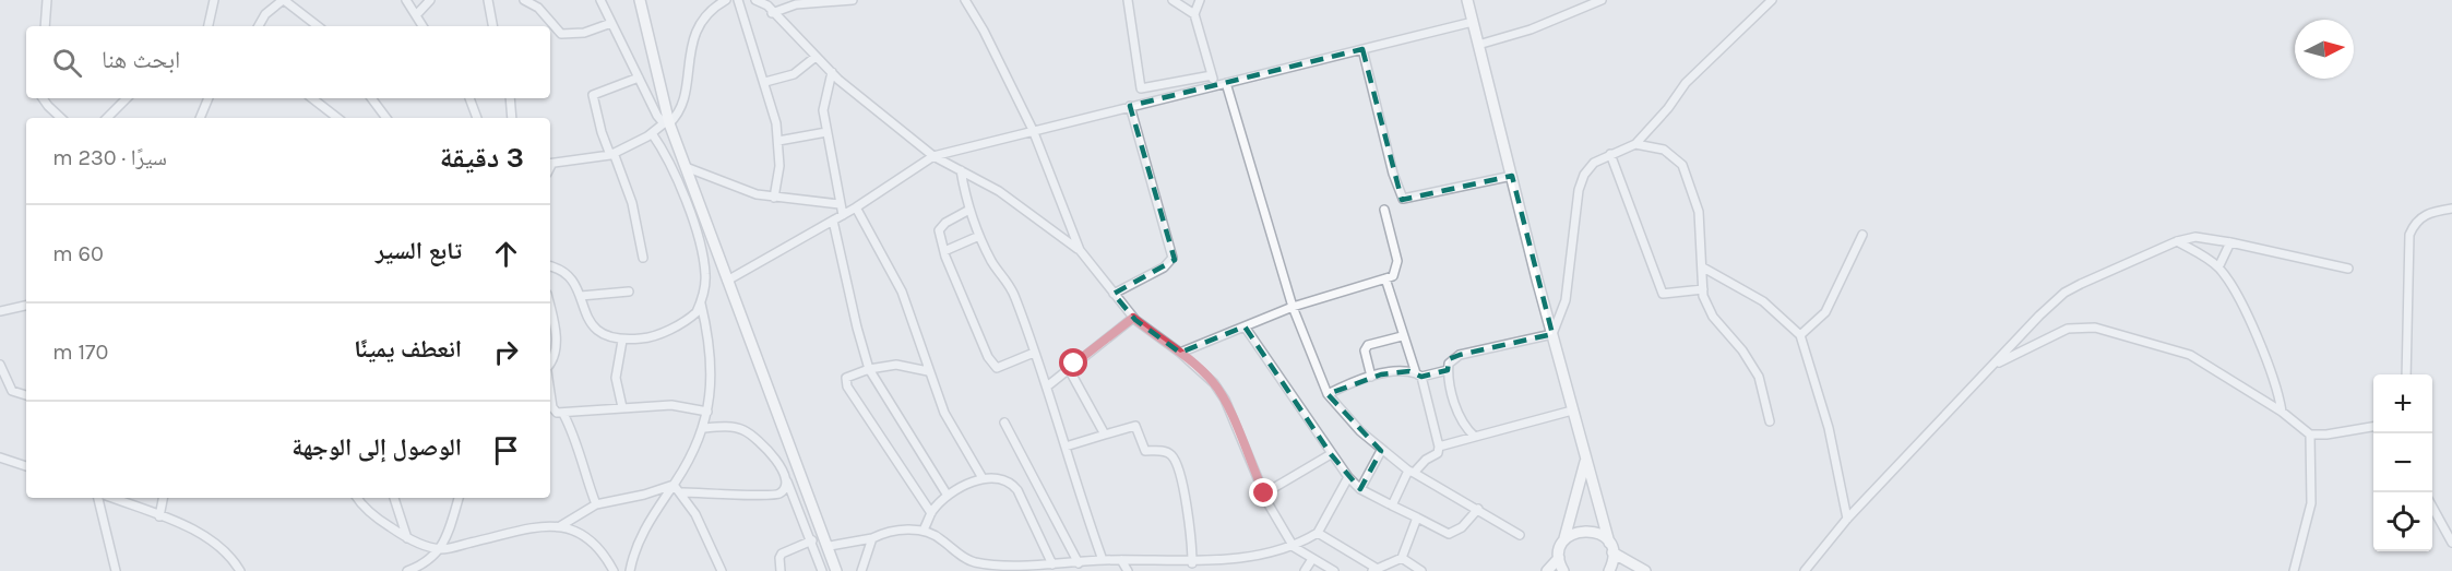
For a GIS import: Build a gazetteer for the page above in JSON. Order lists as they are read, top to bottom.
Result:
{
  "north": "right",
  "page": {
    "search": "ابحث هنا",
    "heading": ["3 دقيقة", "سيرًا · 230 m"],
    "list": [
      ["تابع السير", "60 m"],
      ["انعطف يمينًا", "170 m"],
      "الوصول إلى الوجهة"
    ],
    "map_buttons": ["+", "−"]
  }
}
